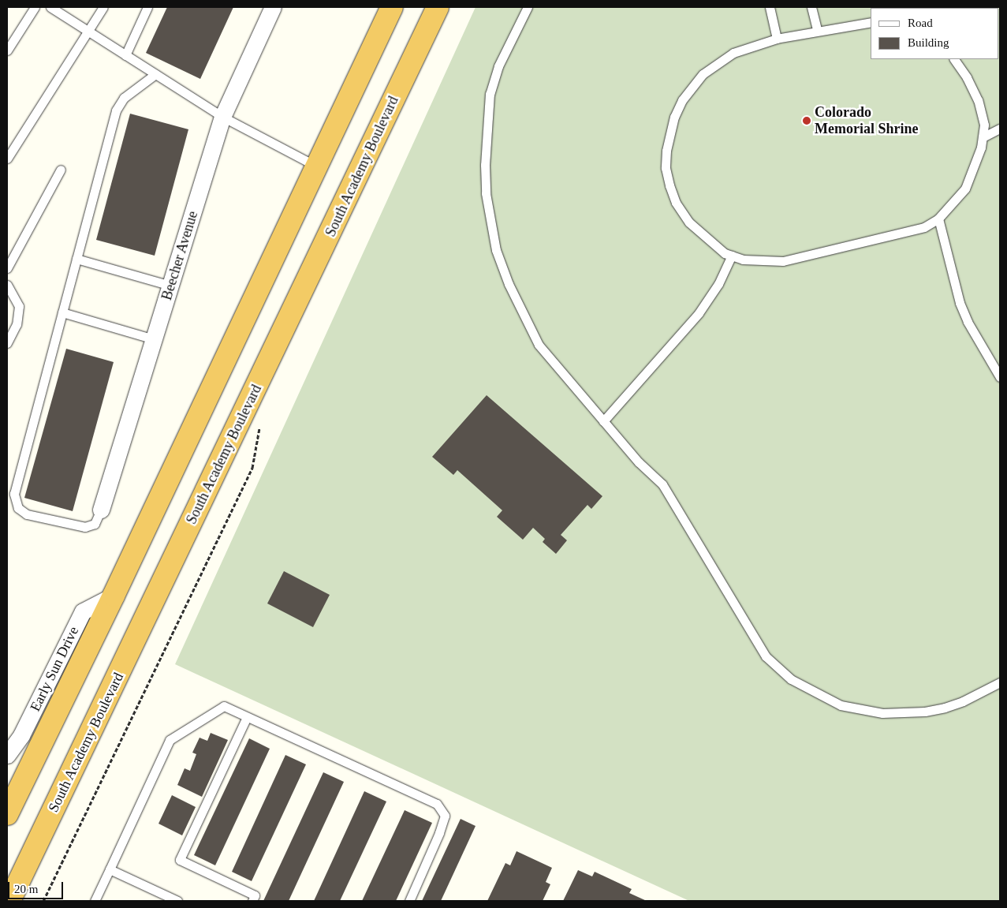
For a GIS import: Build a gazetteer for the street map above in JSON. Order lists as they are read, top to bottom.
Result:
{
  "streets": {
    "highway": ["South Academy Boulevard"],
    "street": ["Beecher Avenue", "Early Sun Drive"]
  },
  "places": ["Colorado Memorial Shrine"],
  "legend": ["Road", "Building"],
  "scale_bar": "20 m"
}
